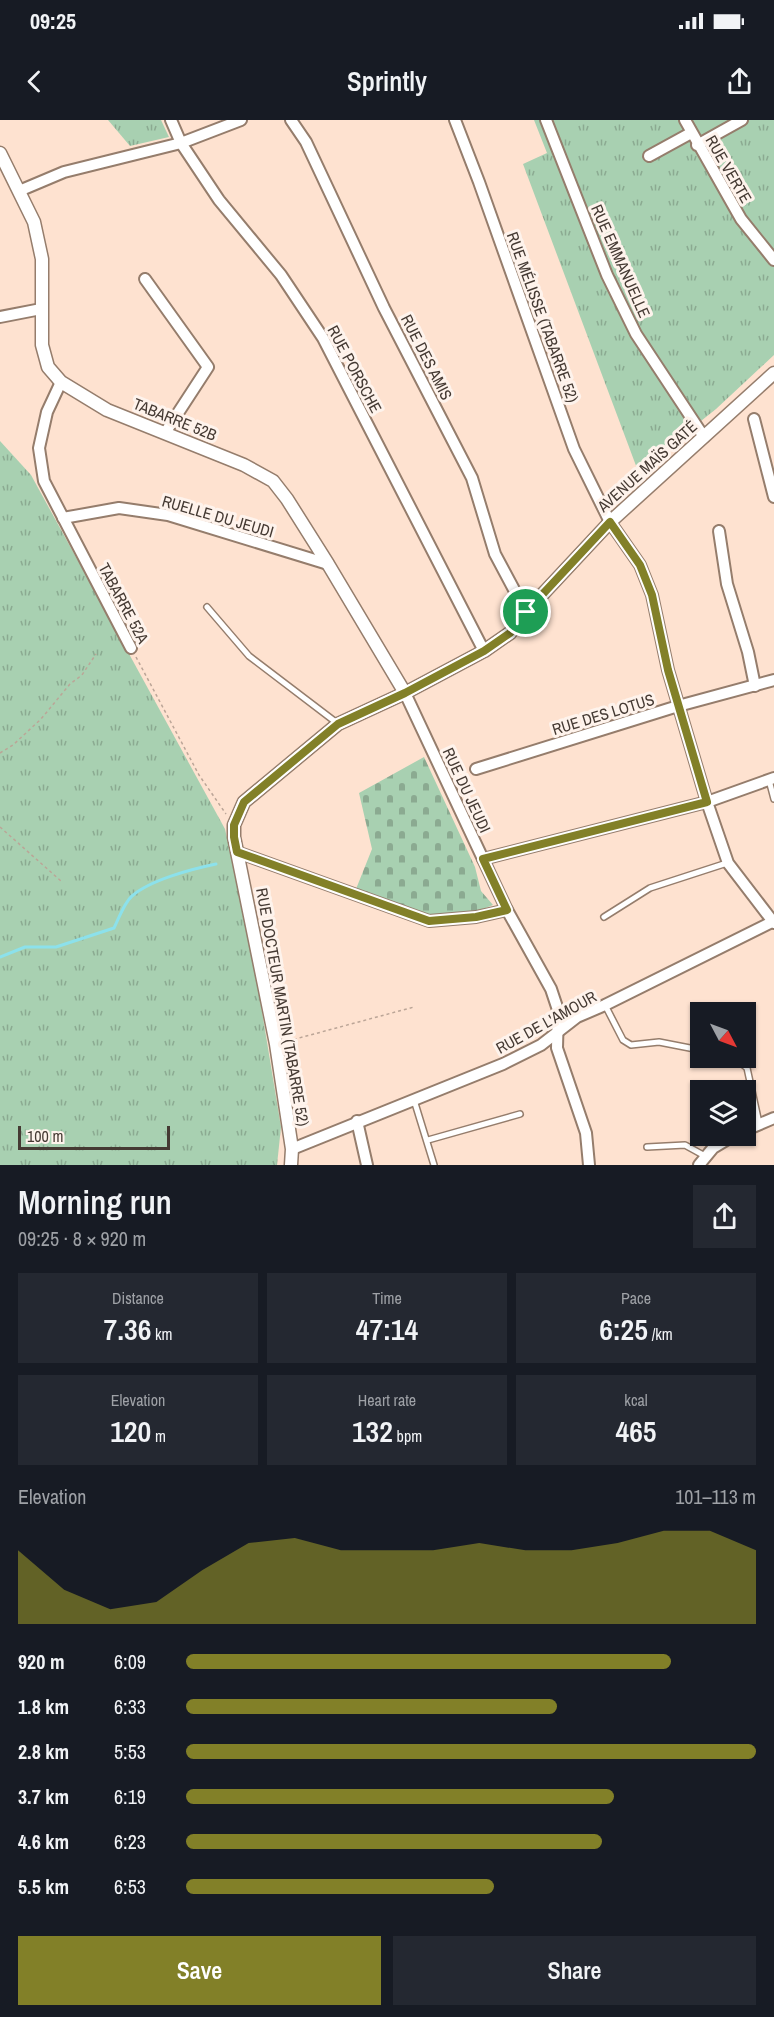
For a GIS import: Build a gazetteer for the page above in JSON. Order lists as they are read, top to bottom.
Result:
{
  "streets": {
    "street": [
      "RUE VERTE",
      "RUE EMMANUELLE",
      "RUE MÉLISSE (TABARRE 52)",
      "RUE DES AMIS",
      "RUE PORSCHE",
      "TABARRE 52B",
      "AVENUE MAÏS GATÉ",
      "RUELLE DU JEUDI",
      "TABARRE 52A",
      "RUE DES LOTUS",
      "RUE DU JEUDI",
      "RUE DOCTEUR MARTIN (TABARRE 52)",
      "RUE DE L'AMOUR"
    ]
  },
  "crossings": [
    ["RUE EMMANUELLE", "AVENUE MAÏS GATÉ"],
    ["RUE MÉLISSE (TABARRE 52)", "AVENUE MAÏS GATÉ"],
    ["RUE MÉLISSE (TABARRE 52)", "RUE DES LOTUS"],
    ["RUE MÉLISSE (TABARRE 52)", "RUE DE L'AMOUR"],
    ["RUE DES AMIS", "AVENUE MAÏS GATÉ"],
    ["RUE PORSCHE", "AVENUE MAÏS GATÉ"],
    ["TABARRE 52B", "AVENUE MAÏS GATÉ"],
    ["TABARRE 52B", "RUELLE DU JEUDI"],
    ["TABARRE 52B", "TABARRE 52A"],
    ["TABARRE 52B", "RUE DU JEUDI"],
    ["AVENUE MAÏS GATÉ", "RUE DU JEUDI"],
    ["RUELLE DU JEUDI", "TABARRE 52A"],
    ["TABARRE 52A", "RUE DOCTEUR MARTIN (TABARRE 52)"],
    ["RUE DU JEUDI", "RUE DE L'AMOUR"],
    ["RUE DOCTEUR MARTIN (TABARRE 52)", "RUE DE L'AMOUR"]
  ],
  "scale_bar": "100 m",
  "north": "bottom right",
  "page": {
    "status": "09:25",
    "header": "Sprintly",
    "scale": "100 m",
    "heading": ["Morning run", "09:25 · 8 × 920 m"],
    "stats": [
      ["Distance", "7.36 km"],
      ["Time", "47:14"],
      ["Pace", "6:25 /km"],
      ["Elevation", "120 m"],
      ["Heart rate", "132 bpm"],
      ["kcal", "465"]
    ],
    "chart": ["Elevation", "101–113 m"],
    "list": [
      {
        "name": "920 m",
        "note": "6:09"
      },
      {
        "name": "1.8 km",
        "note": "6:33"
      },
      {
        "name": "2.8 km",
        "note": "5:53"
      },
      {
        "name": "3.7 km",
        "note": "6:19"
      },
      {
        "name": "4.6 km",
        "note": "6:23"
      },
      {
        "name": "5.5 km",
        "note": "6:53"
      }
    ],
    "buttons": ["Save", "Share"]
  }
}
